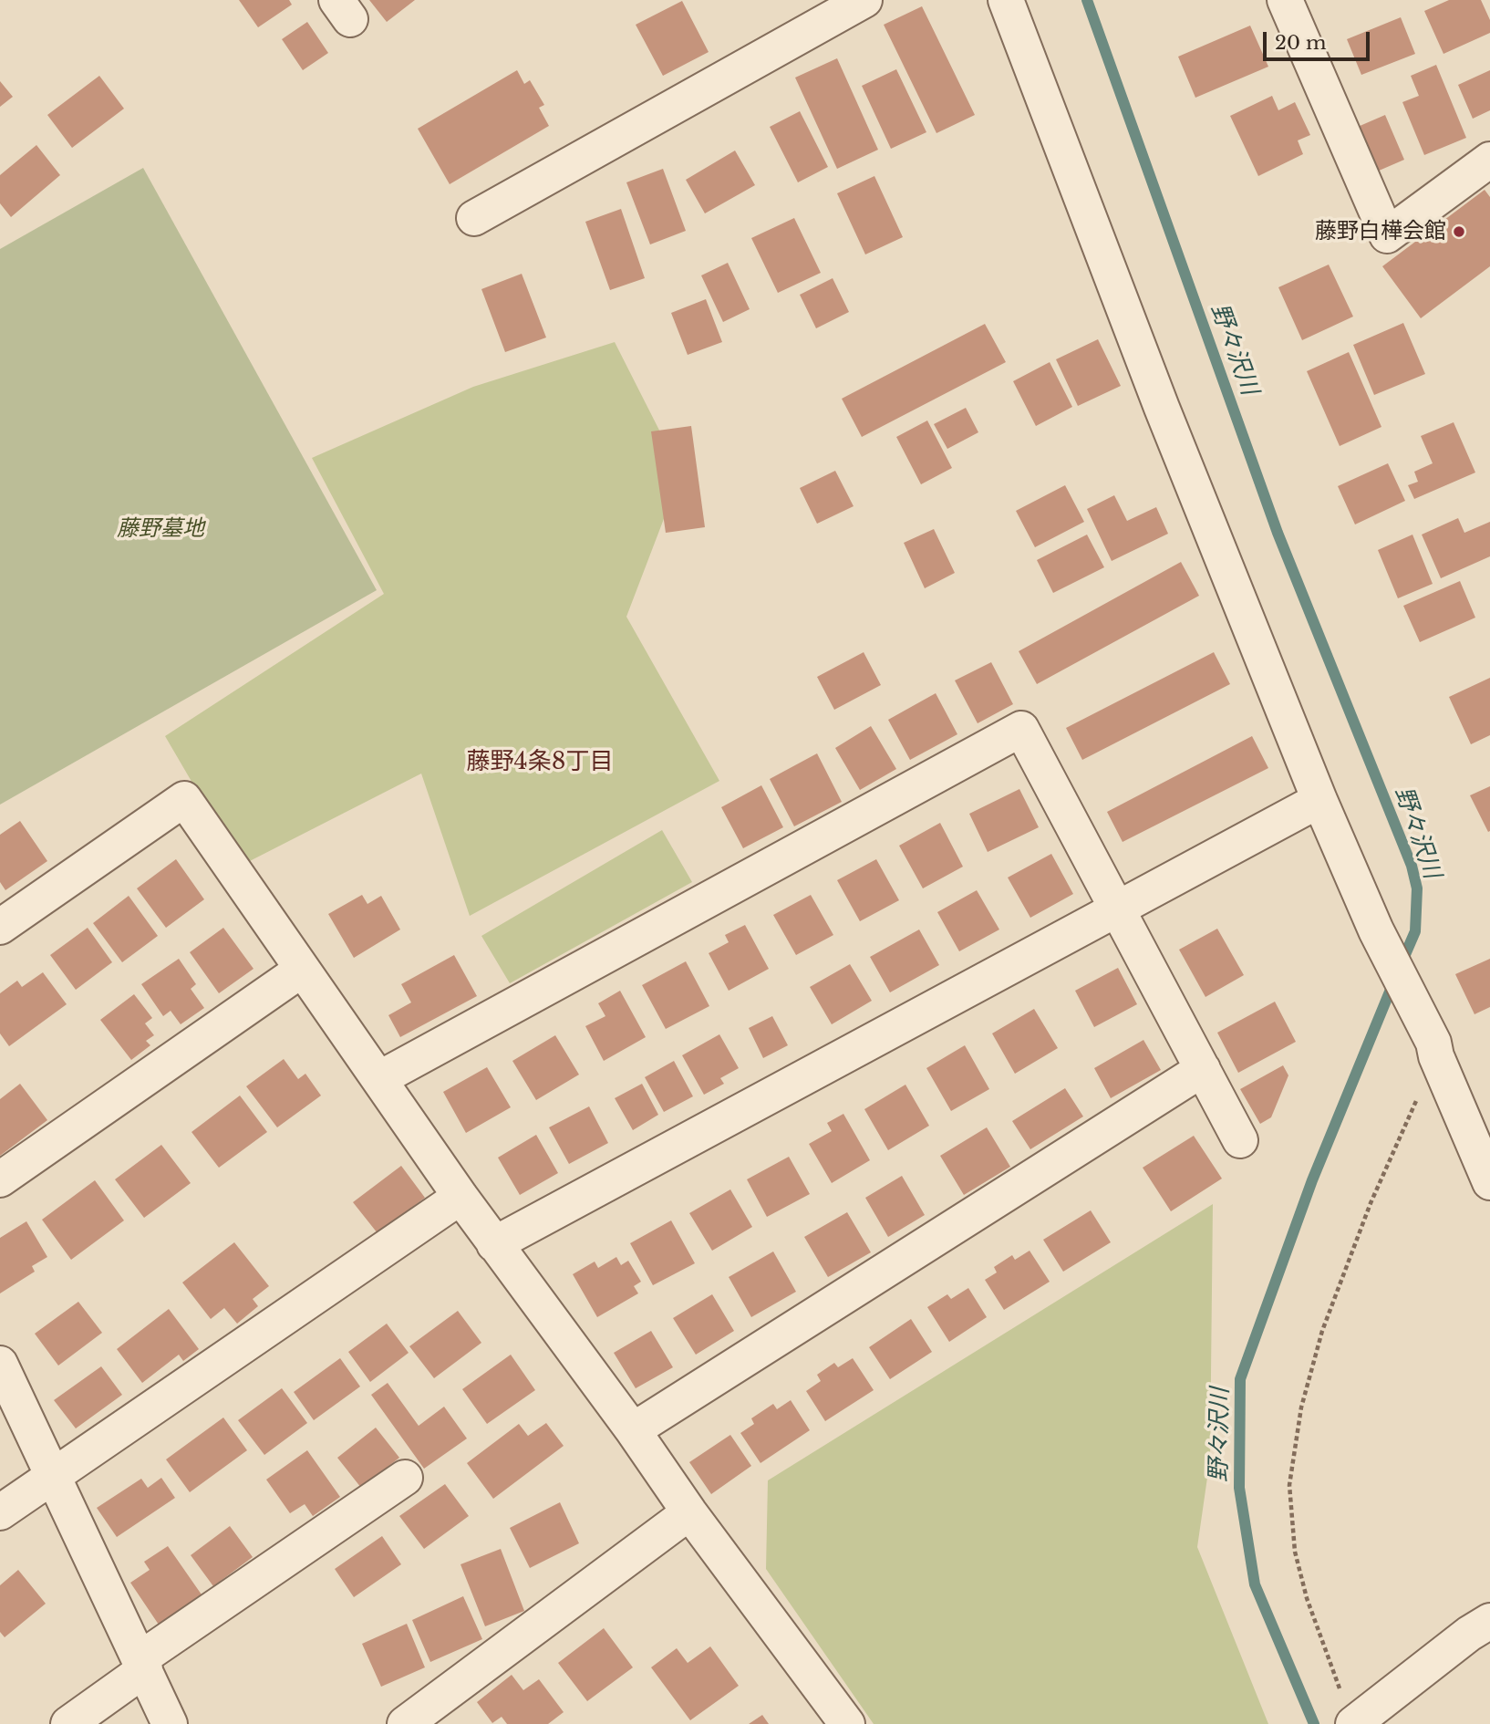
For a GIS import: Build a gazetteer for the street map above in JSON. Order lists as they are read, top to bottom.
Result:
{
  "districts": ["藤野4条8丁目"],
  "water": ["野々沢川"],
  "parks": ["藤野墓地"],
  "places": ["藤野白樺会館"],
  "scale_bar": "20 m"
}
